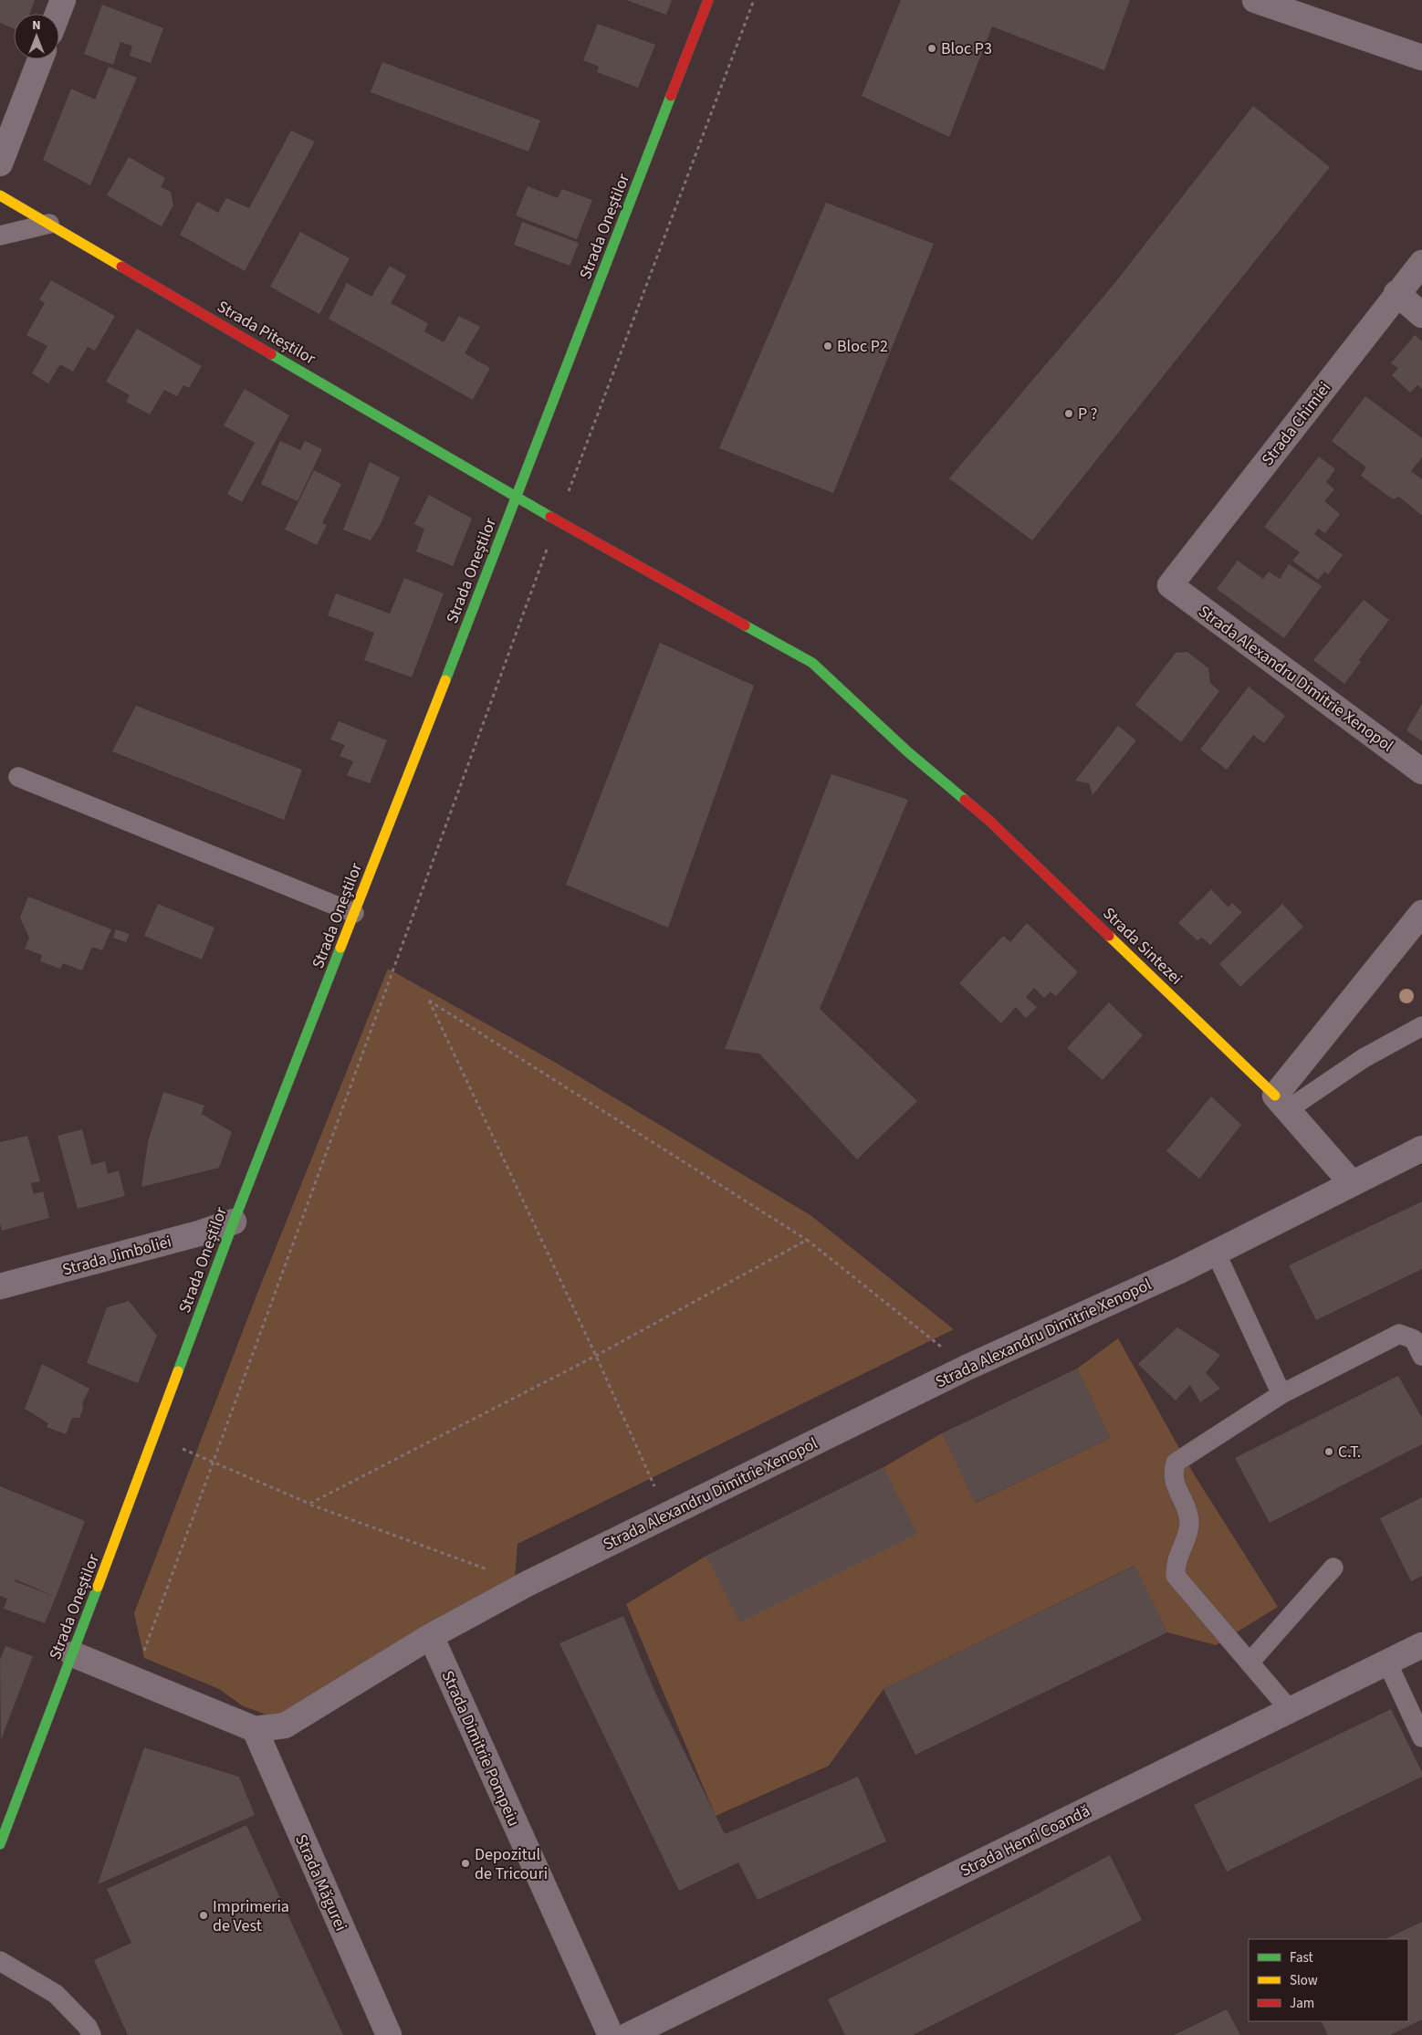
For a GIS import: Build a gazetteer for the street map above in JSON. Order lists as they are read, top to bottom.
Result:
{
  "streets": {
    "street": [
      "Strada Oneștilor",
      "Strada Piteștilor",
      "Strada Chimiei",
      "Strada Alexandru Dimitrie Xenopol",
      "Strada Sintezei",
      "Strada Jimboliei",
      "Strada Dimitrie Pompeiu",
      "Strada Henri Coandă",
      "Strada Măgurei"
    ]
  },
  "crossings": [
    ["Strada Oneștilor", "Strada Piteștilor"],
    ["Strada Oneștilor", "Strada Alexandru Dimitrie Xenopol"],
    ["Strada Oneștilor", "Strada Jimboliei"],
    ["Strada Piteștilor", "Strada Sintezei"],
    ["Strada Chimiei", "Strada Alexandru Dimitrie Xenopol"],
    ["Strada Alexandru Dimitrie Xenopol", "Strada Dimitrie Pompeiu"],
    ["Strada Alexandru Dimitrie Xenopol", "Strada Măgurei"]
  ],
  "places": [
    "Bloc P3",
    "Bloc P2",
    "P ?",
    "C.T.",
    "Depozitul de Tricouri",
    "Imprimeria de Vest"
  ],
  "legend": ["Fast", "Slow", "Jam"],
  "north": "top"
}
